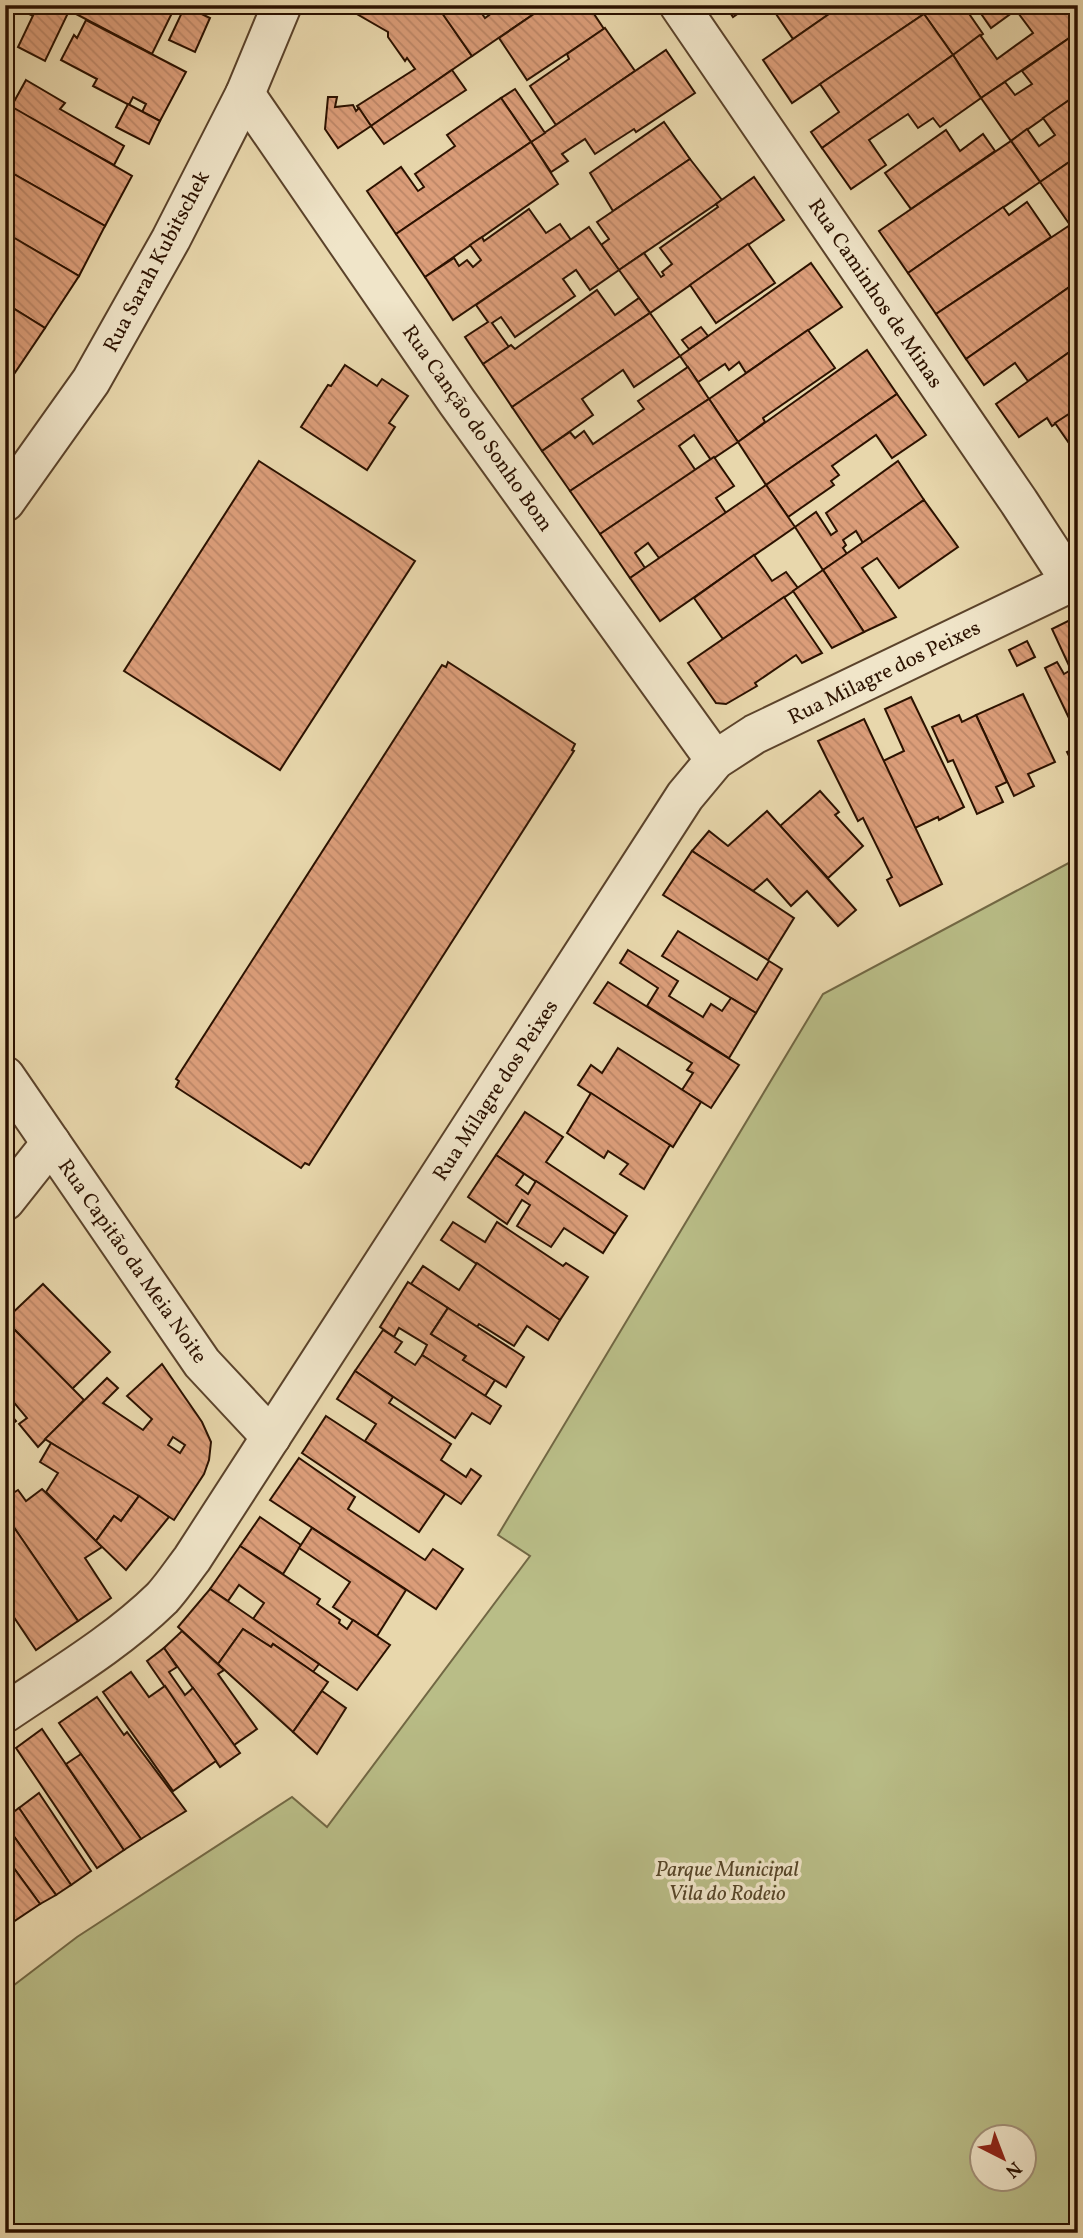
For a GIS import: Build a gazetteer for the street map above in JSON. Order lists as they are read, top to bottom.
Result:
{
  "streets": {
    "street": [
      "Rua Sarah Kubitschek",
      "Rua Caminhos de Minas",
      "Rua Canção do Sonho Bom",
      "Rua Milagre dos Peixes",
      "Rua Capitão da Meia Noite"
    ]
  },
  "crossings": [
    ["Rua Sarah Kubitschek", "Rua Canção do Sonho Bom"],
    ["Rua Caminhos de Minas", "Rua Milagre dos Peixes"],
    ["Rua Canção do Sonho Bom", "Rua Milagre dos Peixes"],
    ["Rua Milagre dos Peixes", "Rua Capitão da Meia Noite"]
  ],
  "parks": ["Parque Municipal Vila do Rodeio"],
  "north": "bottom right"
}
